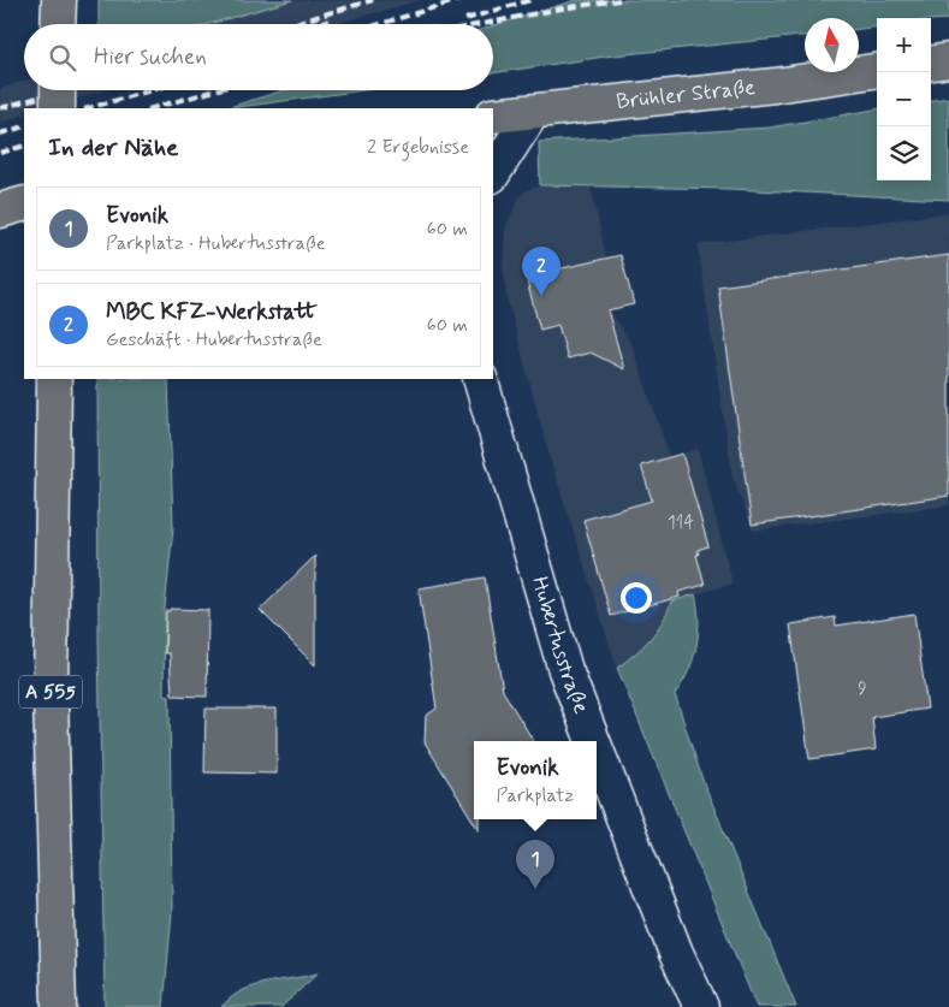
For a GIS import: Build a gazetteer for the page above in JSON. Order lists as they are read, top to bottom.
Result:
{
  "streets": {
    "main road": ["Brühler Straße", "A 555"],
    "street": ["Hubertusstraße"]
  },
  "house_numbers": ["114", "9"],
  "north": "top",
  "page": {
    "map_buttons": ["+", "−"],
    "search": "Hier suchen",
    "heading": ["In der Nähe", "2 Ergebnisse"],
    "list": [
      {
        "mark": "1",
        "name": "Evonik",
        "note": "Parkplatz · Hubertusstraße",
        "value": "60 m"
      },
      {
        "mark": "2",
        "name": "MBC KFZ-Werkstatt",
        "note": "Geschäft · Hubertusstraße",
        "value": "60 m"
      }
    ],
    "pins": ["2", "1"],
    "popup": ["Evonik", "Parkplatz"]
  }
}
